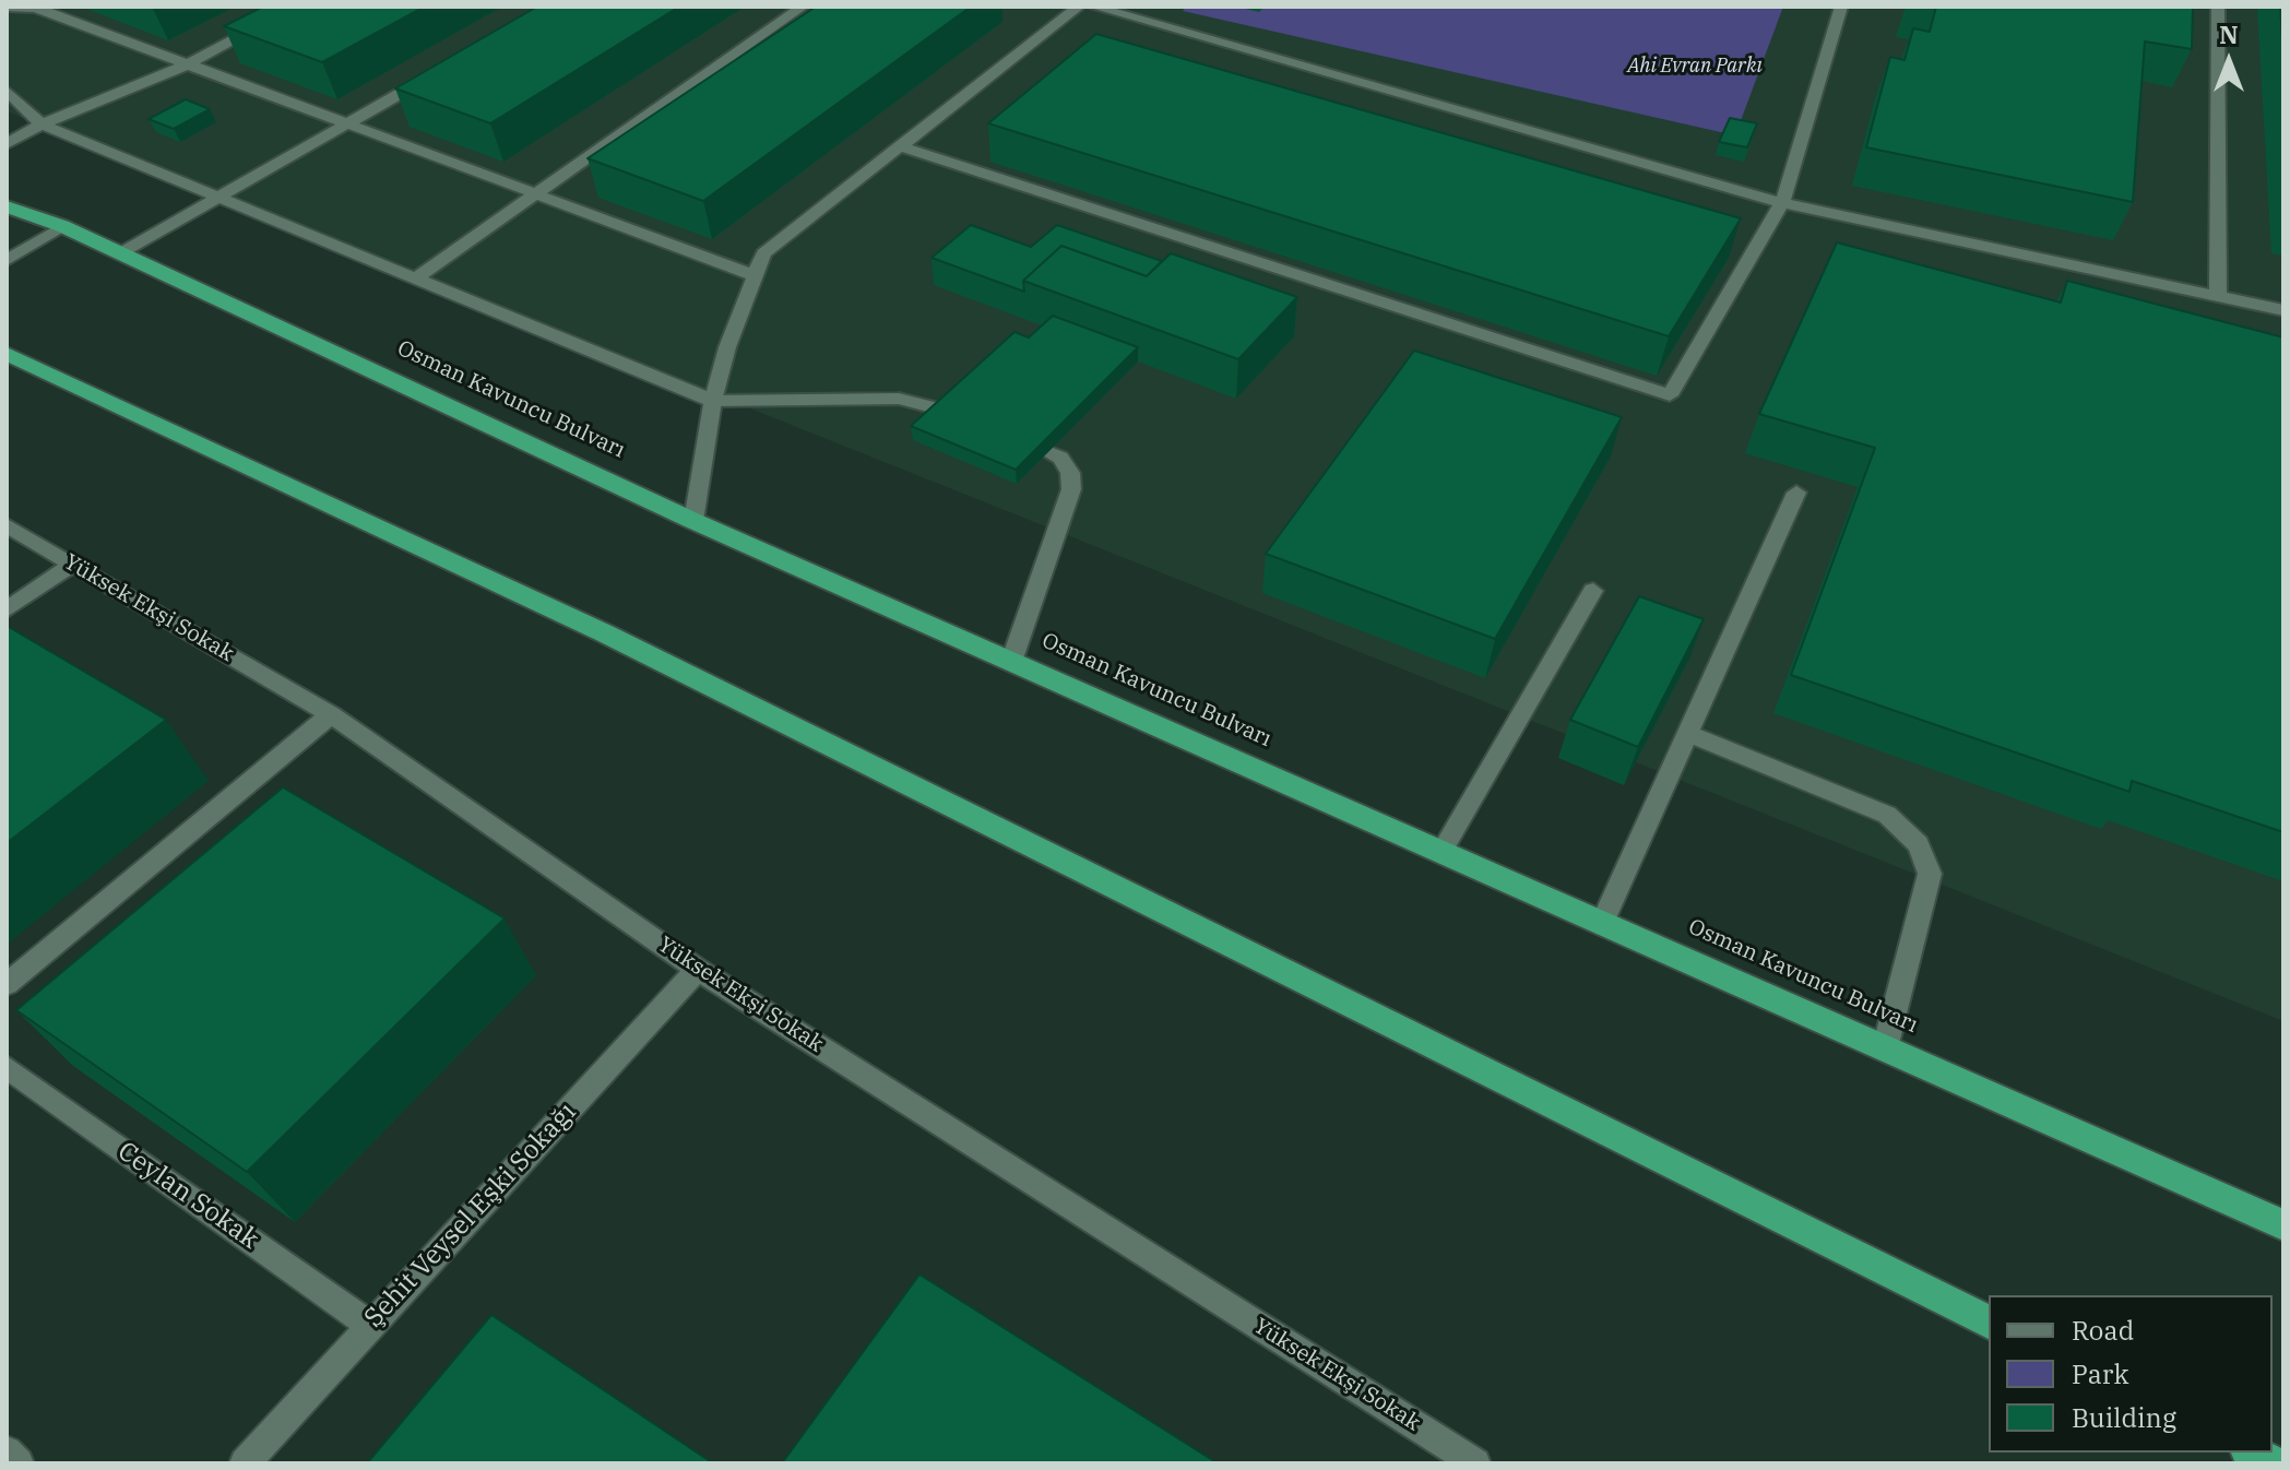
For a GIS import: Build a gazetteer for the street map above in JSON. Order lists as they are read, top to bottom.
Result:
{
  "streets": {
    "highway": ["Osman Kavuncu Bulvarı"],
    "street": ["Yüksek Ekşi Sokak", "Ceylan Sokak", "Şehit Veysel Eşki Sokağı"]
  },
  "crossings": [
    ["Yüksek Ekşi Sokak", "Şehit Veysel Eşki Sokağı"],
    ["Ceylan Sokak", "Şehit Veysel Eşki Sokağı"]
  ],
  "parks": ["Ahi Evran Parkı"],
  "legend": ["Road", "Park", "Building"],
  "north": "top"
}
